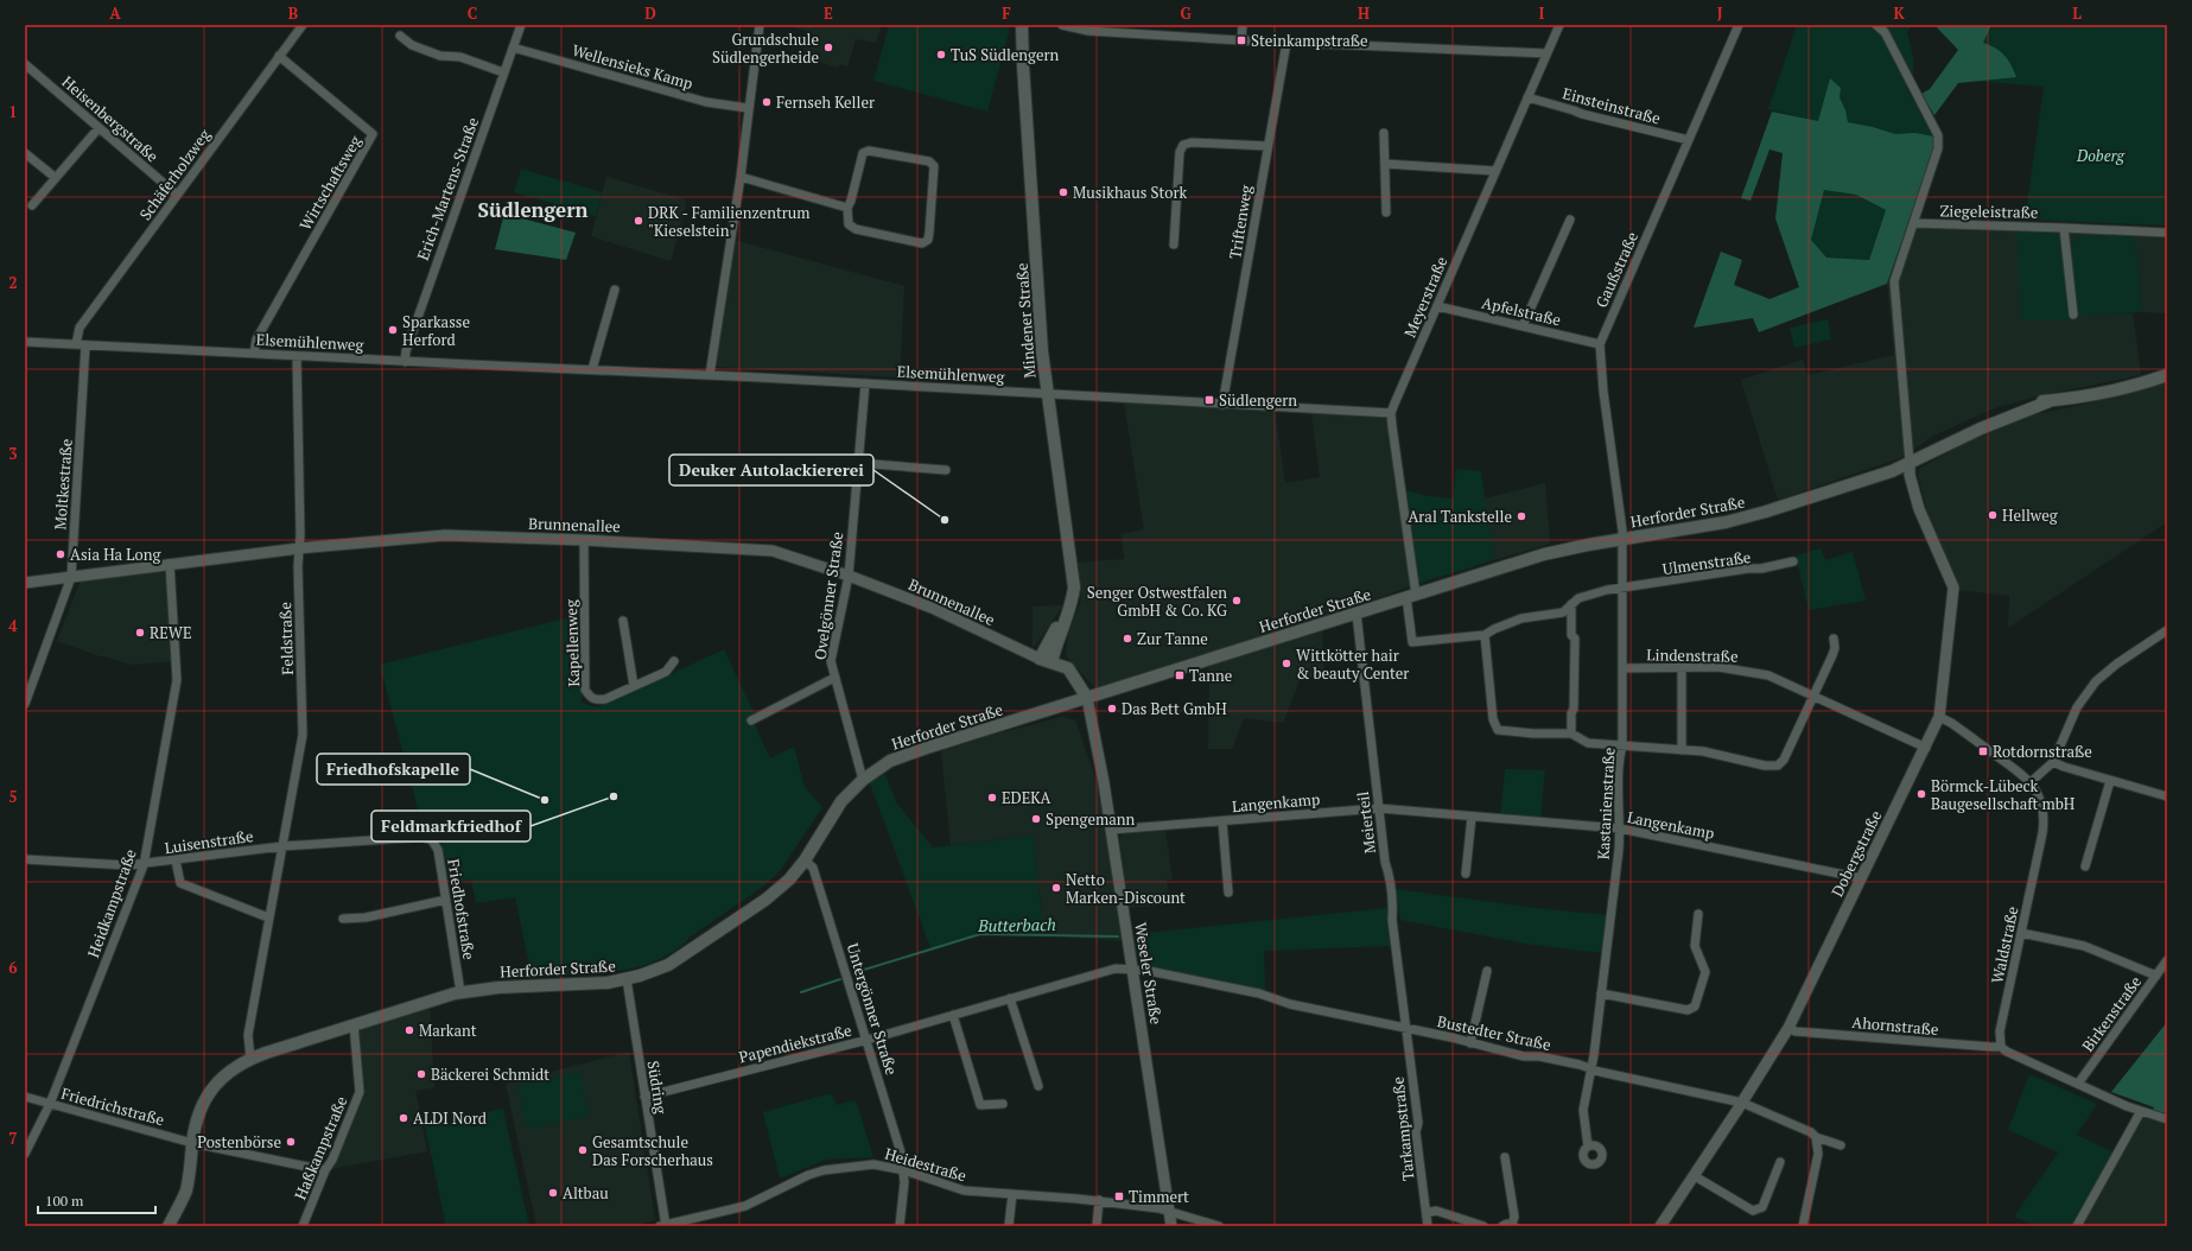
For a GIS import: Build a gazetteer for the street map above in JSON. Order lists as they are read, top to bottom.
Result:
{
  "streets": {
    "main road": ["Mindener Straße", "Herforder Straße", "Brunnenallee"],
    "street": [
      "Wellensieks Kamp",
      "Einsteinstraße",
      "Heisenbergstraße",
      "Schäferholzweg",
      "Wirtschaftsweg",
      "Erich-Martens-Straße",
      "Ziegeleistraße",
      "Triftenweg",
      "Gaußstraße",
      "Meyerstraße",
      "Apfelstraße",
      "Elsemühlenweg",
      "Moltkestraße",
      "Ulmenstraße",
      "Ovelgönner Straße",
      "Feldstraße",
      "Kapellenweg",
      "Lindenstraße",
      "Langenkamp",
      "Kastanienstraße",
      "Meierteil",
      "Luisenstraße",
      "Dobergstraße",
      "Heidkampstraße",
      "Friedhofstraße",
      "Waldstraße",
      "Weseler Straße",
      "Untergönner Straße",
      "Birkenstraße",
      "Ahornstraße",
      "Bustedter Straße",
      "Papendiekstraße",
      "Südring",
      "Friedrichstraße",
      "Tarkampstraße",
      "Haßkampstraße",
      "Heidestraße"
    ]
  },
  "crossings": [
    ["Wellensieks Kamp", "Erich-Martens-Straße"],
    ["Einsteinstraße", "Gaußstraße"],
    ["Einsteinstraße", "Meyerstraße"],
    ["Heisenbergstraße", "Schäferholzweg"],
    ["Schäferholzweg", "Wirtschaftsweg"],
    ["Schäferholzweg", "Elsemühlenweg"],
    ["Wirtschaftsweg", "Elsemühlenweg"],
    ["Erich-Martens-Straße", "Elsemühlenweg"],
    ["Triftenweg", "Elsemühlenweg"],
    ["Gaußstraße", "Apfelstraße"],
    ["Gaußstraße", "Herforder Straße"],
    ["Gaußstraße", "Kastanienstraße"],
    ["Meyerstraße", "Apfelstraße"],
    ["Meyerstraße", "Elsemühlenweg"],
    ["Mindener Straße", "Elsemühlenweg"],
    ["Mindener Straße", "Brunnenallee"],
    ["Elsemühlenweg", "Moltkestraße"],
    ["Elsemühlenweg", "Ovelgönner Straße"],
    ["Elsemühlenweg", "Feldstraße"],
    ["Moltkestraße", "Brunnenallee"],
    ["Herforder Straße", "Brunnenallee"],
    ["Herforder Straße", "Ovelgönner Straße"],
    ["Herforder Straße", "Feldstraße"],
    ["Herforder Straße", "Kastanienstraße"],
    ["Herforder Straße", "Meierteil"],
    ["Herforder Straße", "Dobergstraße"],
    ["Herforder Straße", "Friedhofstraße"],
    ["Herforder Straße", "Weseler Straße"],
    ["Herforder Straße", "Untergönner Straße"],
    ["Herforder Straße", "Südring"],
    ["Herforder Straße", "Friedrichstraße"],
    ["Herforder Straße", "Haßkampstraße"],
    ["Brunnenallee", "Ovelgönner Straße"],
    ["Brunnenallee", "Feldstraße"],
    ["Brunnenallee", "Kapellenweg"],
    ["Brunnenallee", "Heidkampstraße"],
    ["Brunnenallee", "Weseler Straße"],
    ["Ulmenstraße", "Kastanienstraße"],
    ["Feldstraße", "Luisenstraße"],
    ["Feldstraße", "Friedhofstraße"],
    ["Lindenstraße", "Kastanienstraße"],
    ["Lindenstraße", "Dobergstraße"],
    ["Langenkamp", "Kastanienstraße"],
    ["Langenkamp", "Meierteil"],
    ["Langenkamp", "Dobergstraße"],
    ["Langenkamp", "Weseler Straße"],
    ["Kastanienstraße", "Bustedter Straße"],
    ["Meierteil", "Bustedter Straße"],
    ["Meierteil", "Tarkampstraße"],
    ["Luisenstraße", "Heidkampstraße"],
    ["Luisenstraße", "Friedhofstraße"],
    ["Dobergstraße", "Waldstraße"],
    ["Dobergstraße", "Ahornstraße"],
    ["Dobergstraße", "Bustedter Straße"],
    ["Heidkampstraße", "Friedrichstraße"],
    ["Waldstraße", "Ahornstraße"],
    ["Weseler Straße", "Bustedter Straße"],
    ["Weseler Straße", "Papendiekstraße"],
    ["Weseler Straße", "Heidestraße"],
    ["Untergönner Straße", "Papendiekstraße"],
    ["Untergönner Straße", "Heidestraße"],
    ["Bustedter Straße", "Papendiekstraße"],
    ["Bustedter Straße", "Tarkampstraße"],
    ["Papendiekstraße", "Südring"],
    ["Südring", "Heidestraße"],
    ["Friedrichstraße", "Haßkampstraße"]
  ],
  "districts": ["Südlengern"],
  "water": ["Butterbach"],
  "parks": ["Doberg"],
  "places": {
    "transit": [
      "Steinkampstraße",
      "Südlengern",
      "Tanne",
      "Rotdornstraße",
      "Timmert"
    ],
    "other": [
      "Grundschule Südlengerheide",
      "TuS Südlengern",
      "Fernseh Keller",
      "Musikhaus Stork",
      "DRK - Familienzentrum \"Kieselstein\"",
      "Sparkasse Herford",
      "Hellweg",
      "Aral Tankstelle",
      "Deuker Autolackiererei",
      "Asia Ha Long",
      "Senger Ostwestfalen GmbH & Co. KG",
      "REWE",
      "Zur Tanne",
      "Wittkötter hair & beauty Center",
      "Das Bett GmbH",
      "Börmck-Lübeck Baugesellschaft mbH",
      "Feldmarkfriedhof",
      "EDEKA",
      "Friedhofskapelle",
      "Spengemann",
      "Netto Marken-Discount",
      "Markant",
      "Bäckerei Schmidt",
      "ALDI Nord",
      "Postenbörse",
      "Gesamtschule Das Forscherhaus",
      "Altbau"
    ]
  },
  "scale_bar": "100 m",
  "grid": {
    "columns": [
      "A",
      "B",
      "C",
      "D",
      "E",
      "F",
      "G",
      "H",
      "I",
      "J",
      "K",
      "L"
    ],
    "rows": [
      "1",
      "2",
      "3",
      "4",
      "5",
      "6",
      "7"
    ]
  }
}
